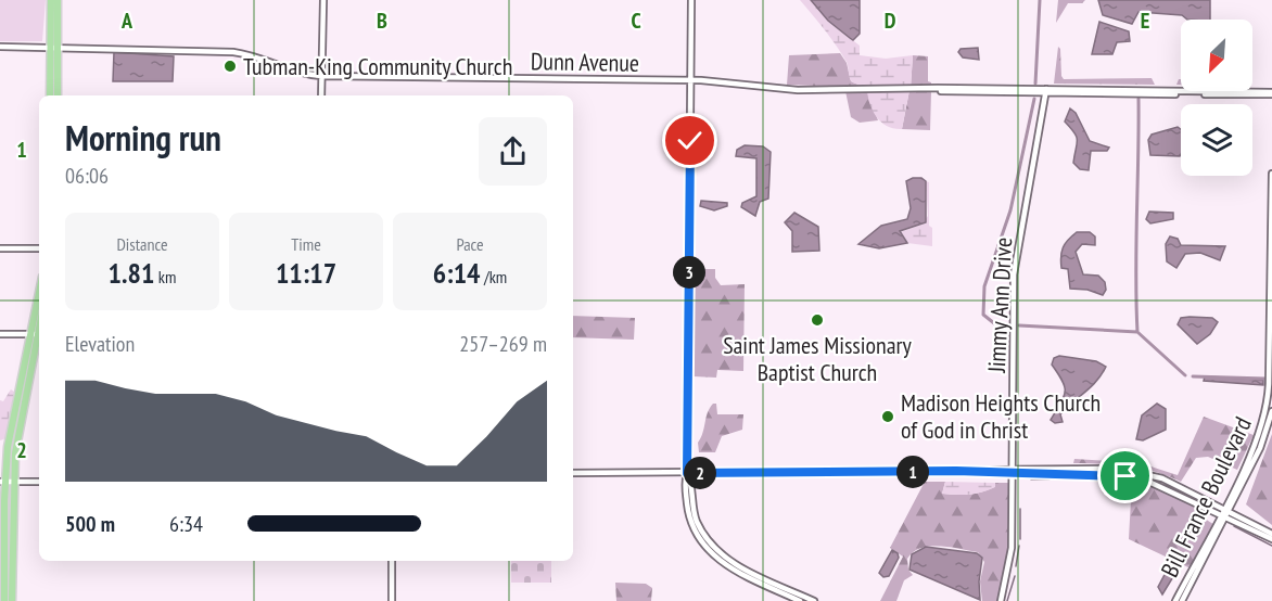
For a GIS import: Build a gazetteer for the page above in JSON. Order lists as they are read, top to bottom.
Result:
{
  "streets": {
    "street": ["Dunn Avenue", "Jimmy Ann Drive", "Bill France Boulevard"]
  },
  "crossings": [
    ["Dunn Avenue", "Jimmy Ann Drive"]
  ],
  "places": ["Tubman-King Community Church", "Saint James Missionary Baptist Church", "Madison Heights Church of God in Christ"],
  "north": "bottom left",
  "page": {
    "heading": ["Morning run", "06:06"],
    "stats": [
      ["Distance", "1.81 km"],
      ["Time", "11:17"],
      ["Pace", "6:14 /km"]
    ],
    "pins": ["3", "1", "2"],
    "chart": ["Elevation", "257–269 m"],
    "list": [
      {
        "name": "500 m",
        "note": "6:34"
      }
    ]
  },
  "grid": {
    "columns": [
      "A",
      "B",
      "C",
      "D",
      "E"
    ],
    "rows": ["1", "2"]
  }
}
